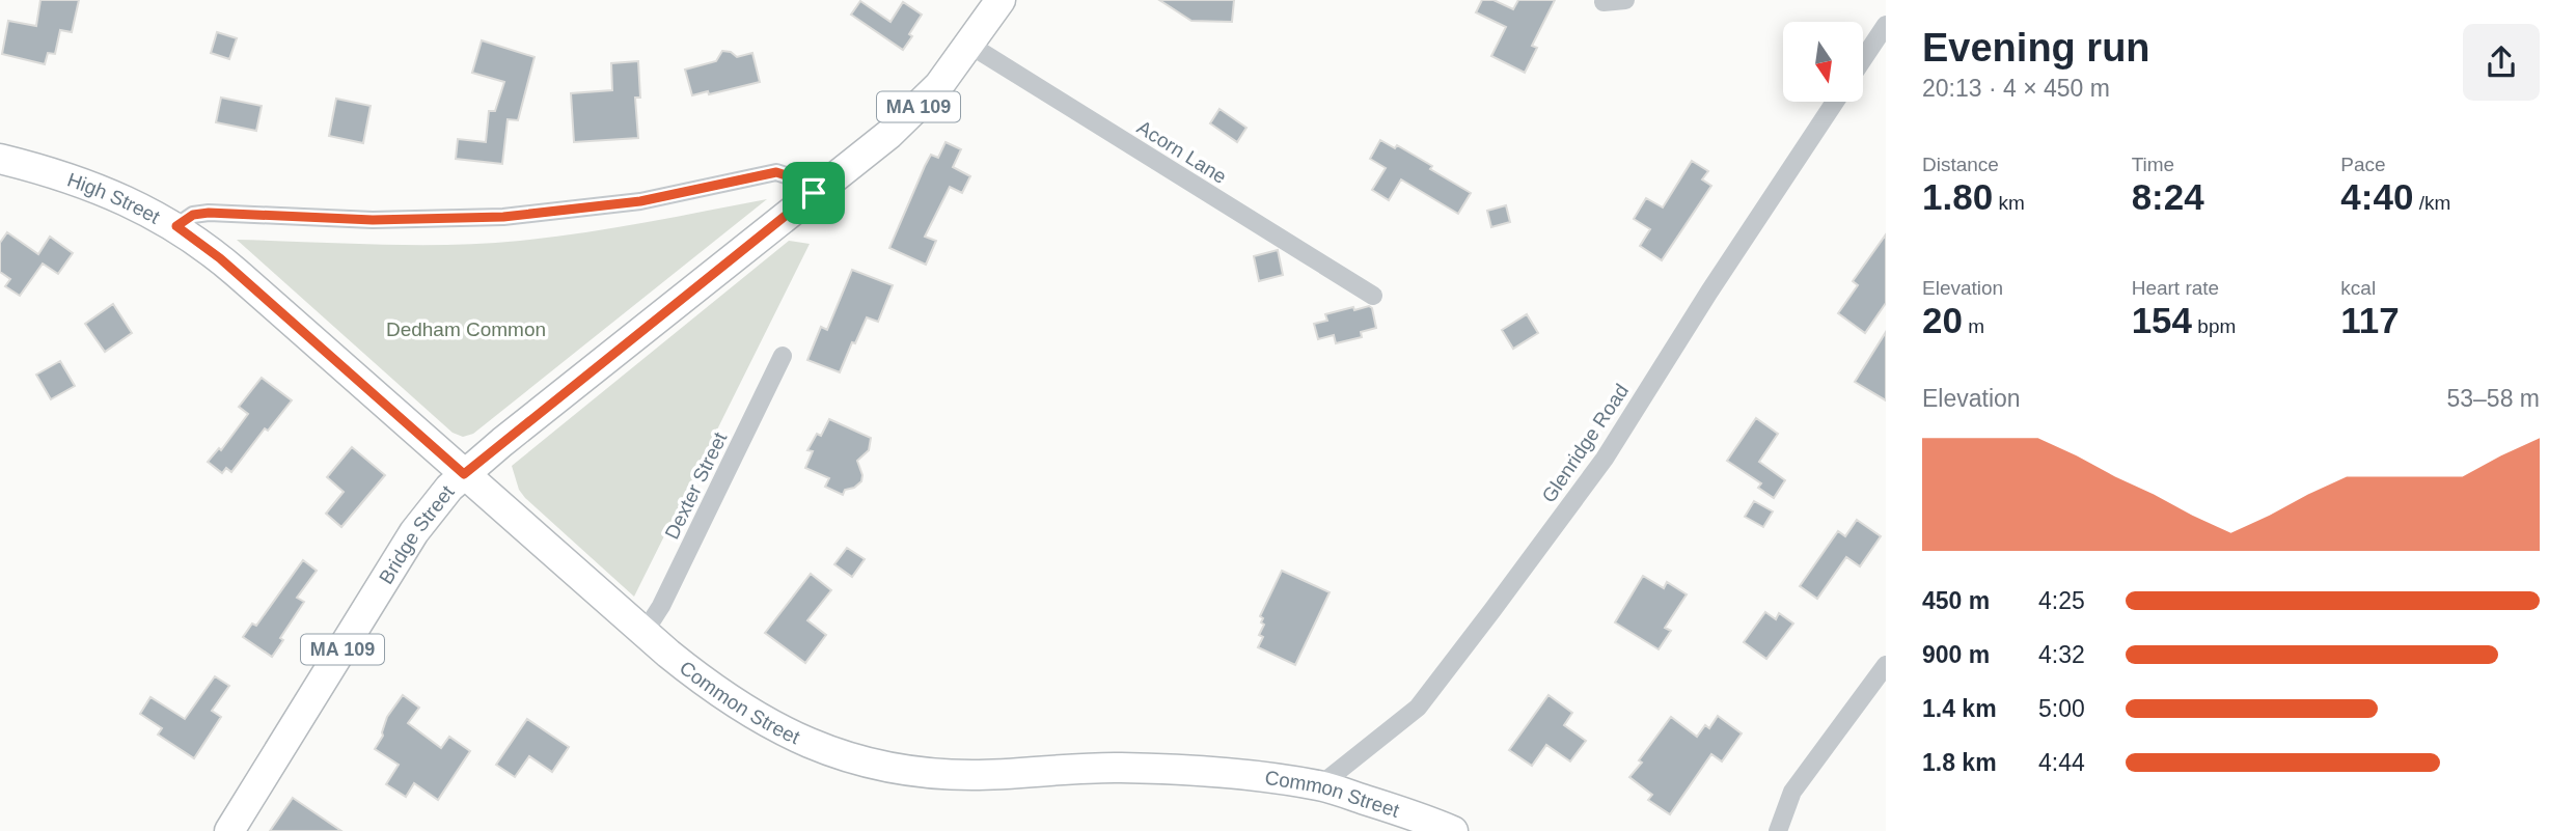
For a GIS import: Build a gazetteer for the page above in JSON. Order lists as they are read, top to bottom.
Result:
{
  "streets": {
    "main road": [
      "MA 109",
      "High Street",
      "Bridge Street",
      "Common Street"
    ],
    "street": ["Acorn Lane", "Glenridge Road", "Dexter Street"]
  },
  "crossings": [
    ["MA 109", "Acorn Lane"],
    ["MA 109", "High Street"],
    ["MA 109", "Bridge Street"],
    ["High Street", "Bridge Street"],
    ["High Street", "Common Street"],
    ["Glenridge Road", "Common Street"],
    ["Dexter Street", "Common Street"],
    ["Bridge Street", "Common Street"]
  ],
  "parks": ["Dedham Common"],
  "north": "bottom",
  "page": {
    "heading": ["Evening run", "20:13 · 4 × 450 m"],
    "stats": [
      ["Distance", "1.80 km"],
      ["Time", "8:24"],
      ["Pace", "4:40 /km"],
      ["Elevation", "20 m"],
      ["Heart rate", "154 bpm"],
      ["kcal", "117"]
    ],
    "chart": ["Elevation", "53–58 m"],
    "list": [
      {
        "name": "450 m",
        "note": "4:25"
      },
      {
        "name": "900 m",
        "note": "4:32"
      },
      {
        "name": "1.4 km",
        "note": "5:00"
      },
      {
        "name": "1.8 km",
        "note": "4:44"
      }
    ]
  }
}
